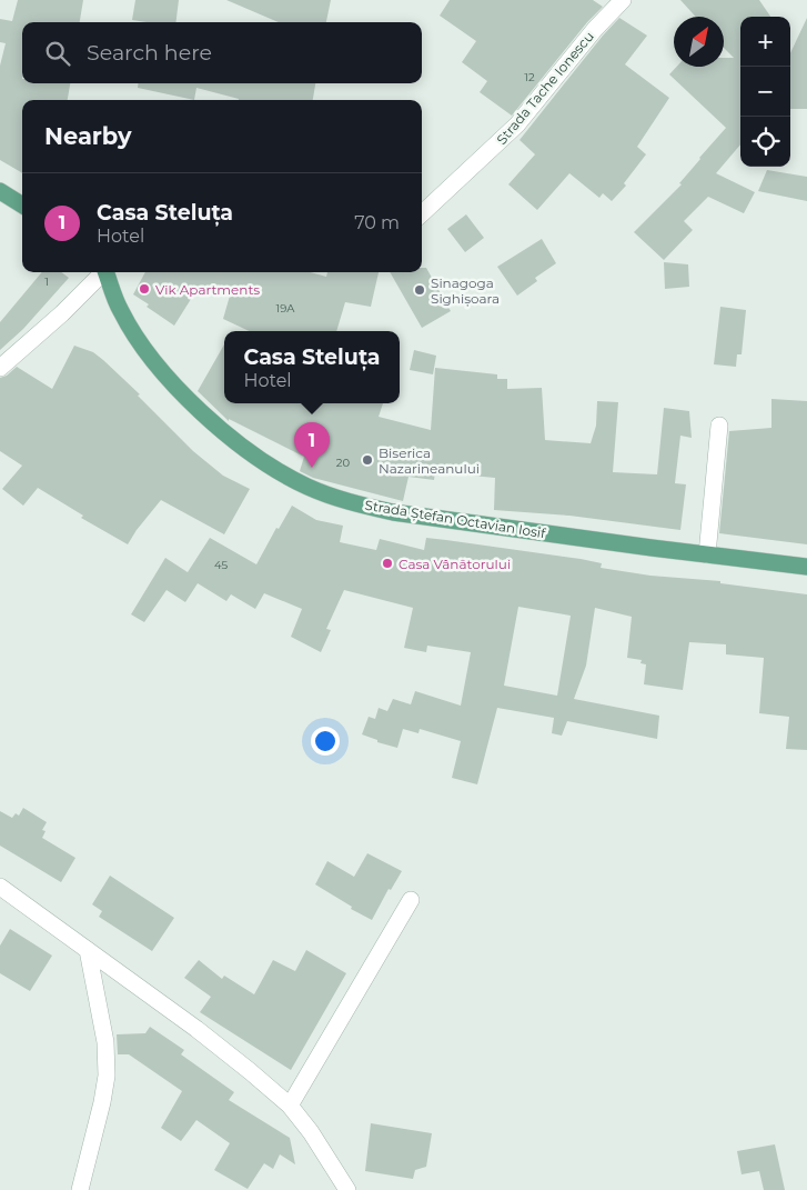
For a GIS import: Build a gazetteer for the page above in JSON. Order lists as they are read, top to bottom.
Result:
{
  "streets": {
    "main road": ["Strada Ștefan Octavian Iosif"],
    "street": ["Strada Tache Ionescu"]
  },
  "places": [
    "Vik Apartments",
    "Sinagoga Sighișoara",
    "Biserica Nazarineanului",
    "Casa Vânătorului"
  ],
  "house_numbers": [
    "12",
    "1",
    "19A",
    "20",
    "45"
  ],
  "north": "top right",
  "page": {
    "map_buttons": ["+", "−"],
    "search": "Search here",
    "heading": "Nearby",
    "list": [
      {
        "mark": "1",
        "name": "Casa Steluța",
        "note": "Hotel",
        "value": "70 m"
      }
    ],
    "popup": ["Casa Steluța", "Hotel"],
    "pins": "1"
  }
}
